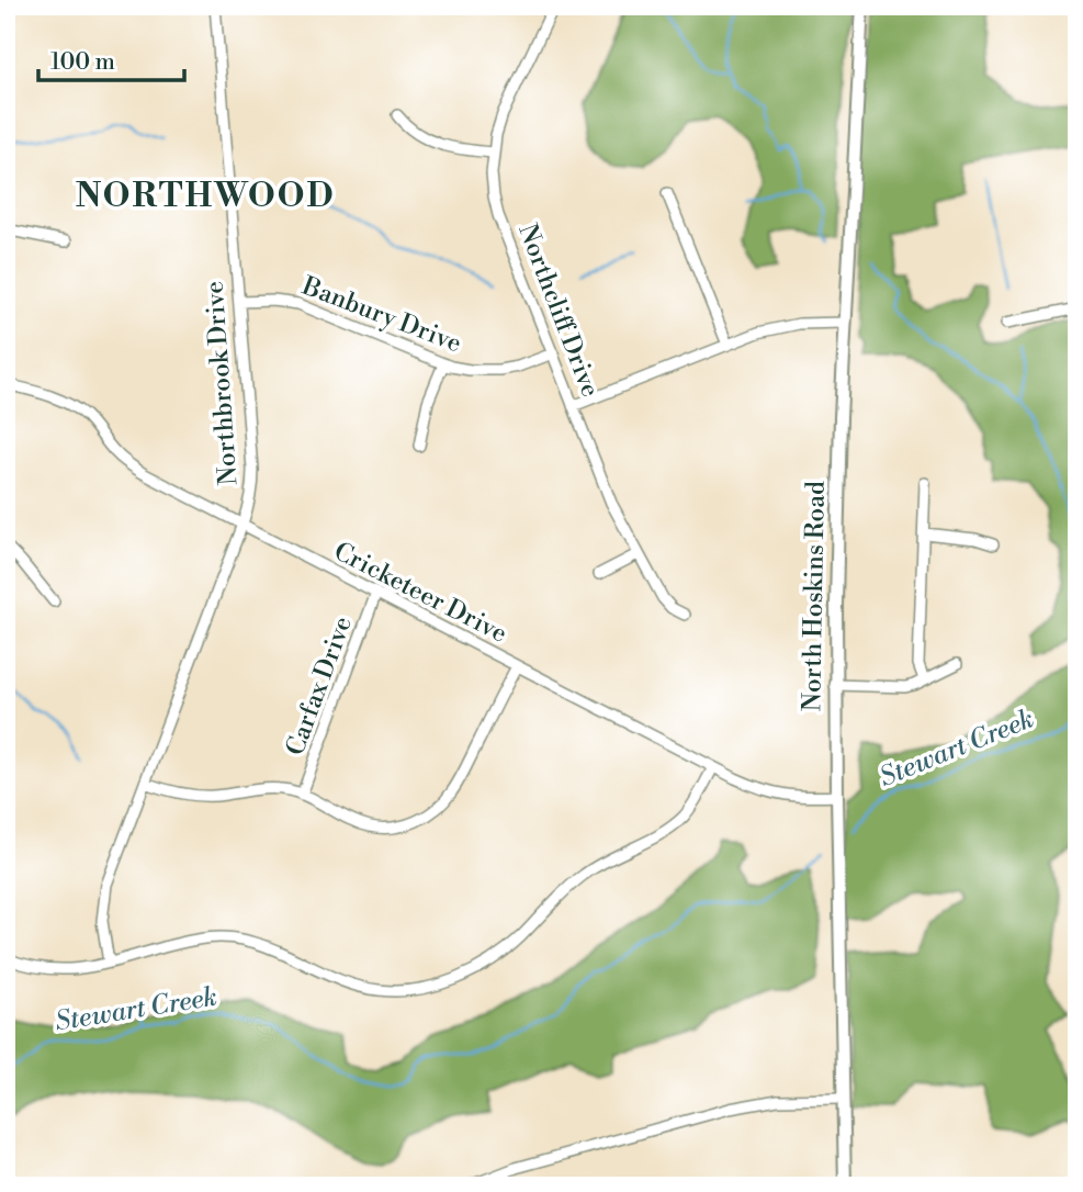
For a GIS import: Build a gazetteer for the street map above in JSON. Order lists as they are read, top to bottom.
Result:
{
  "streets": {
    "street": [
      "Northcliff Drive",
      "Banbury Drive",
      "Northbrook Drive",
      "Cricketeer Drive",
      "North Hoskins Road",
      "Carfax Drive"
    ]
  },
  "crossings": [
    ["Northcliff Drive", "Banbury Drive"],
    ["Banbury Drive", "Northbrook Drive"],
    ["Northbrook Drive", "Cricketeer Drive"],
    ["Cricketeer Drive", "North Hoskins Road"],
    ["Cricketeer Drive", "Carfax Drive"]
  ],
  "districts": ["NORTHWOOD"],
  "water": ["Stewart Creek"],
  "scale_bar": "100 m"
}
